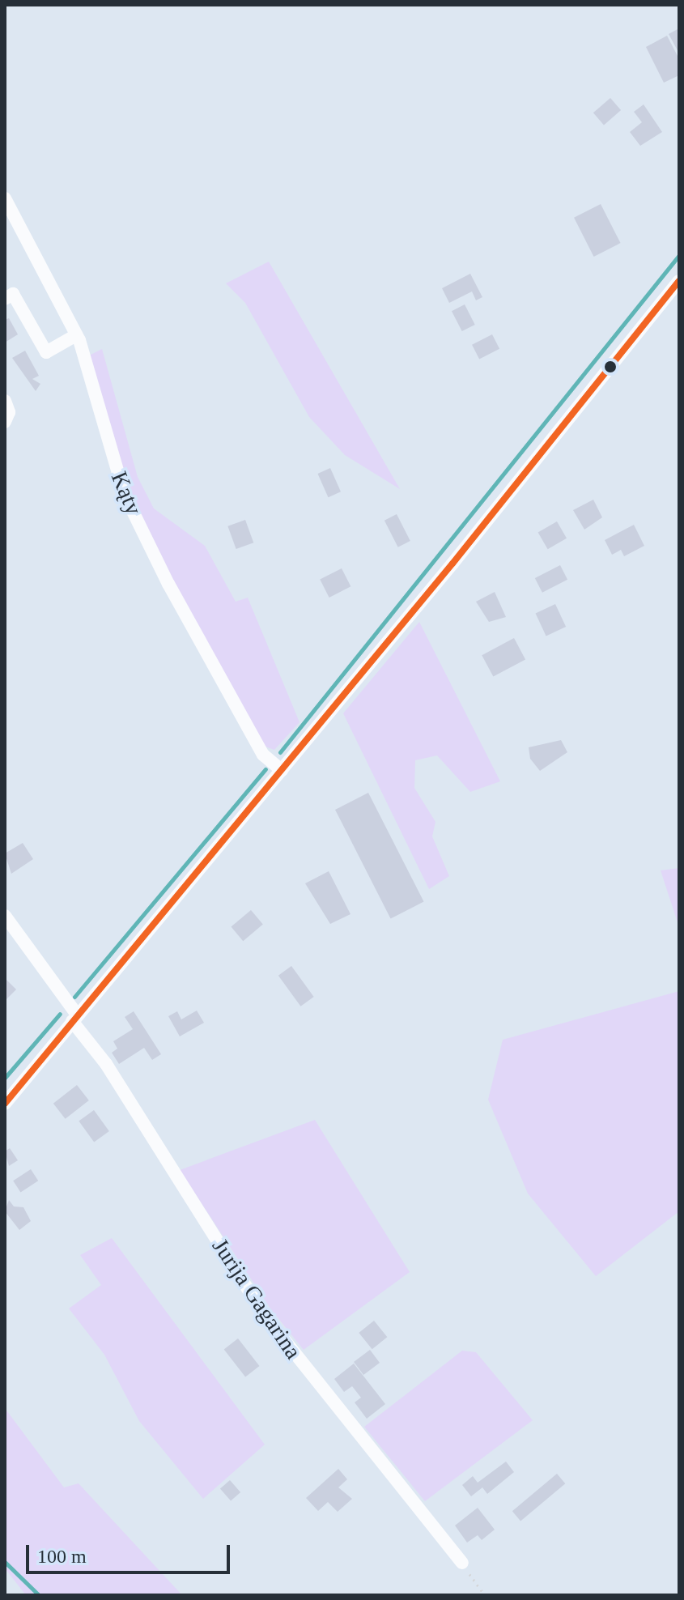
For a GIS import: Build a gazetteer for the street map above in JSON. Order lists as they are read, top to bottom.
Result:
{
  "streets": {
    "street": ["Kąty", "Jurija Gagarina"]
  },
  "scale_bar": "100 m"
}
